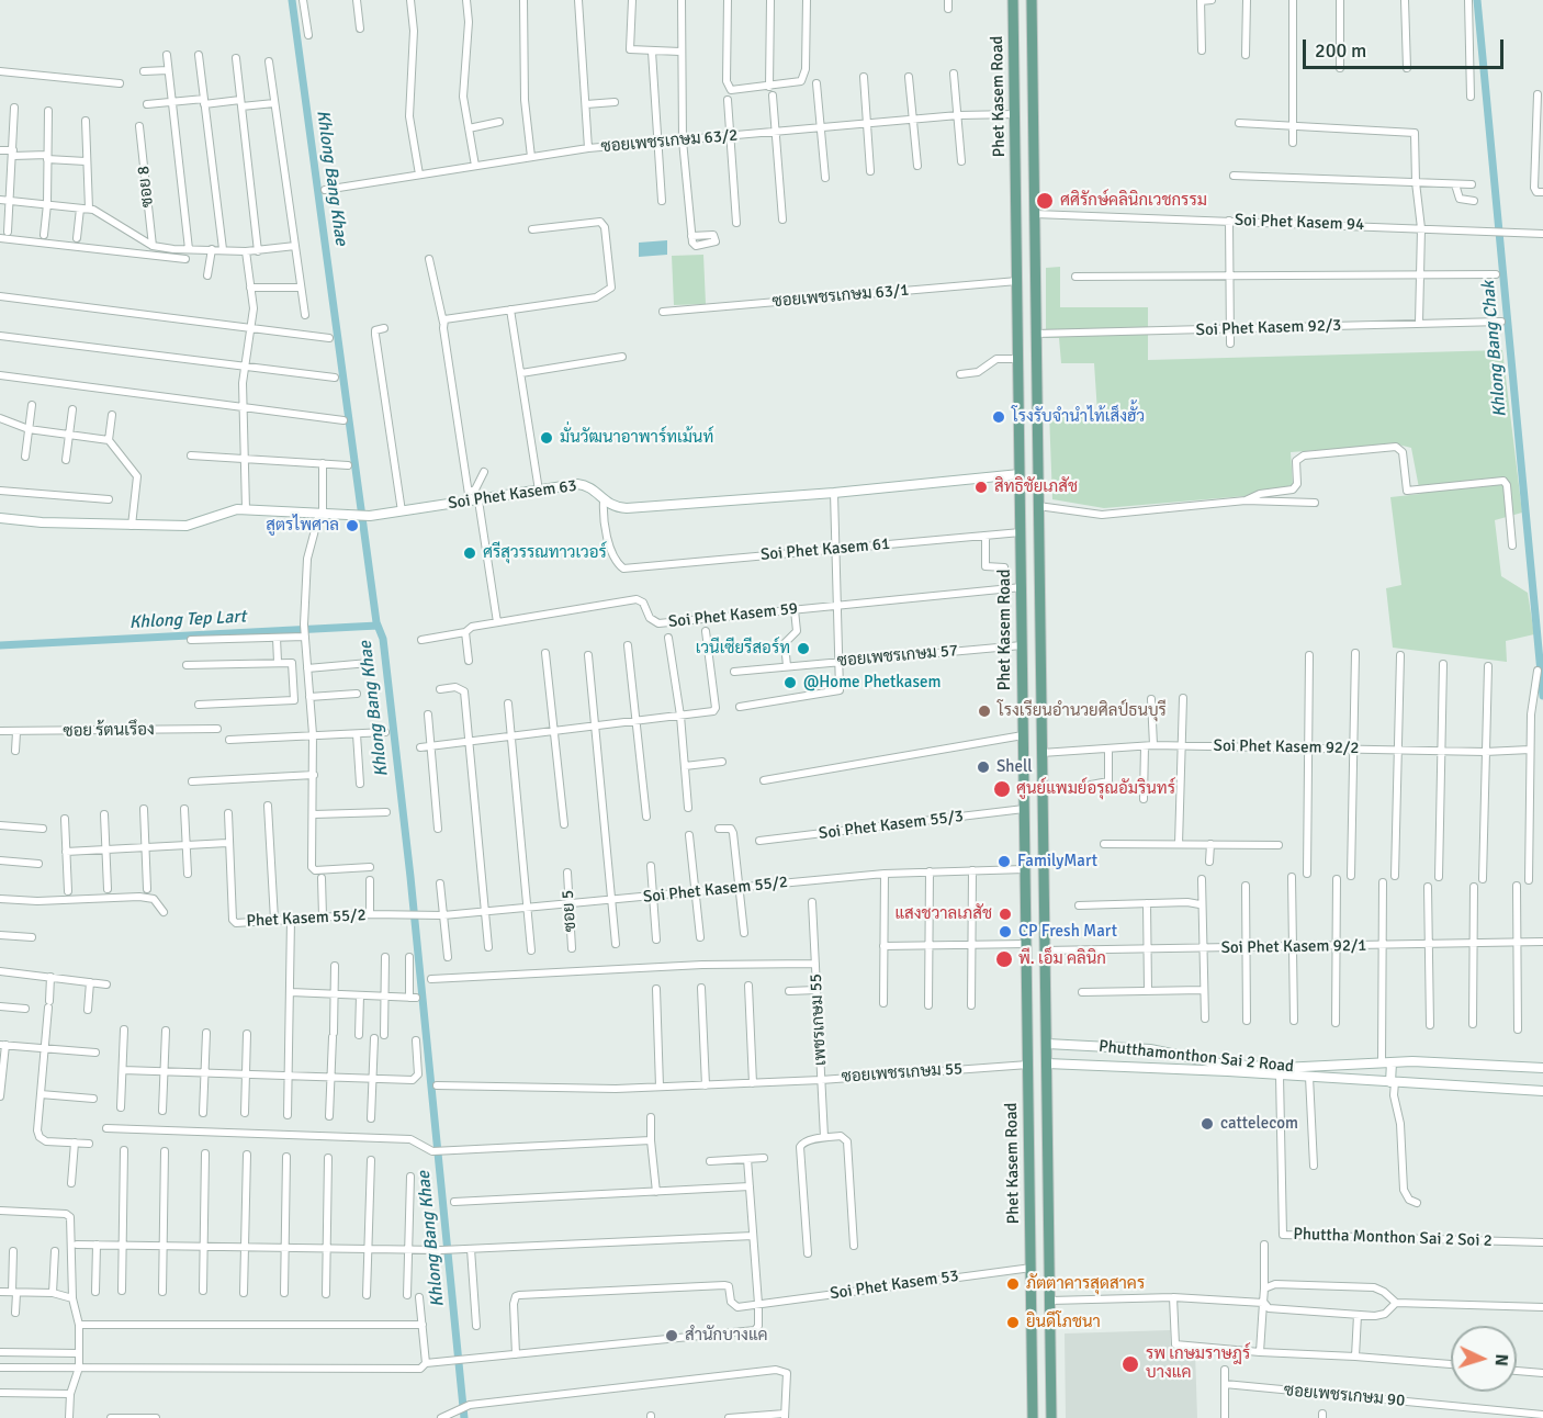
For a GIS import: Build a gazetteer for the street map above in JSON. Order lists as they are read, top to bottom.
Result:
{
  "streets": {
    "main road": ["Phet Kasem Road"],
    "street": [
      "ซอยเพชรเกษม 63/2",
      "ซอย 8",
      "Soi Phet Kasem 94",
      "ซอยเพชรเกษม 63/1",
      "Soi Phet Kasem 92/3",
      "Soi Phet Kasem 63",
      "Soi Phet Kasem 61",
      "Soi Phet Kasem 59",
      "ซอยเพชรเกษม 57",
      "ซอย ร้ตนเรึอง",
      "Soi Phet Kasem 92/2",
      "Soi Phet Kasem 55/3",
      "Soi Phet Kasem 55/2",
      "ซอย 5",
      "Phet Kasem 55/2",
      "Soi Phet Kasem 92/1",
      "เพชรเกษม 55",
      "Phutthamonthon Sai 2 Road",
      "ซอยเพชรเกษม 55",
      "Phuttha Monthon Sai 2 Soi 2",
      "Soi Phet Kasem 53",
      "ซอยเพชรเกษม 90"
    ]
  },
  "crossings": [
    ["Phet Kasem Road", "ซอยเพชรเกษม 63/2"],
    ["Phet Kasem Road", "Soi Phet Kasem 94"],
    ["Phet Kasem Road", "ซอยเพชรเกษม 63/1"],
    ["Phet Kasem Road", "Soi Phet Kasem 92/3"],
    ["Phet Kasem Road", "Soi Phet Kasem 63"],
    ["Phet Kasem Road", "Soi Phet Kasem 61"],
    ["Phet Kasem Road", "Soi Phet Kasem 59"],
    ["Phet Kasem Road", "ซอยเพชรเกษม 57"],
    ["Phet Kasem Road", "Soi Phet Kasem 92/2"],
    ["Phet Kasem Road", "Soi Phet Kasem 55/3"],
    ["Phet Kasem Road", "Soi Phet Kasem 55/2"],
    ["Phet Kasem Road", "Soi Phet Kasem 92/1"],
    ["Phet Kasem Road", "Phutthamonthon Sai 2 Road"],
    ["Phet Kasem Road", "ซอยเพชรเกษม 55"],
    ["Phet Kasem Road", "Soi Phet Kasem 53"],
    ["Soi Phet Kasem 63", "Soi Phet Kasem 61"],
    ["Soi Phet Kasem 55/2", "ซอย 5"],
    ["Soi Phet Kasem 55/2", "Phet Kasem 55/2"],
    ["เพชรเกษม 55", "ซอยเพชรเกษม 55"],
    ["Phutthamonthon Sai 2 Road", "Phuttha Monthon Sai 2 Soi 2"]
  ],
  "water": ["Khlong Bang Khae", "Khlong Bang Chak", "Khlong Tep Lart"],
  "places": [
    "ศศิรักษ์คลินิกเวชกรรม",
    "โรงรับจำนำไท้เส็งฮั้ว",
    "มั่นวัฒนาอาพาร์ทเม้นท์",
    "สิทธิชัยเภสัช",
    "สูตรไพศาล",
    "ศรีสุวรรณทาวเวอร์",
    "เวนีเซียรีสอร์ท",
    "@Home Phetkasem",
    "โรงเรียนอำนวยศิลป์ธนบุรี",
    "Shell",
    "ศูนย์แพมย์อรุณอัมรินทร์",
    "FamilyMart",
    "แสงชวาลเภสัช",
    "CP Fresh Mart",
    "พี. เอ็ม คลินิก",
    "cattelecom",
    "ภัตตาคารสุดสาคร",
    "ยินดีโภชนา",
    "สำนักบางแค",
    "รพ เกษมราษฎร์ บางแค"
  ],
  "scale_bar": "200 m",
  "north": "right"
}
